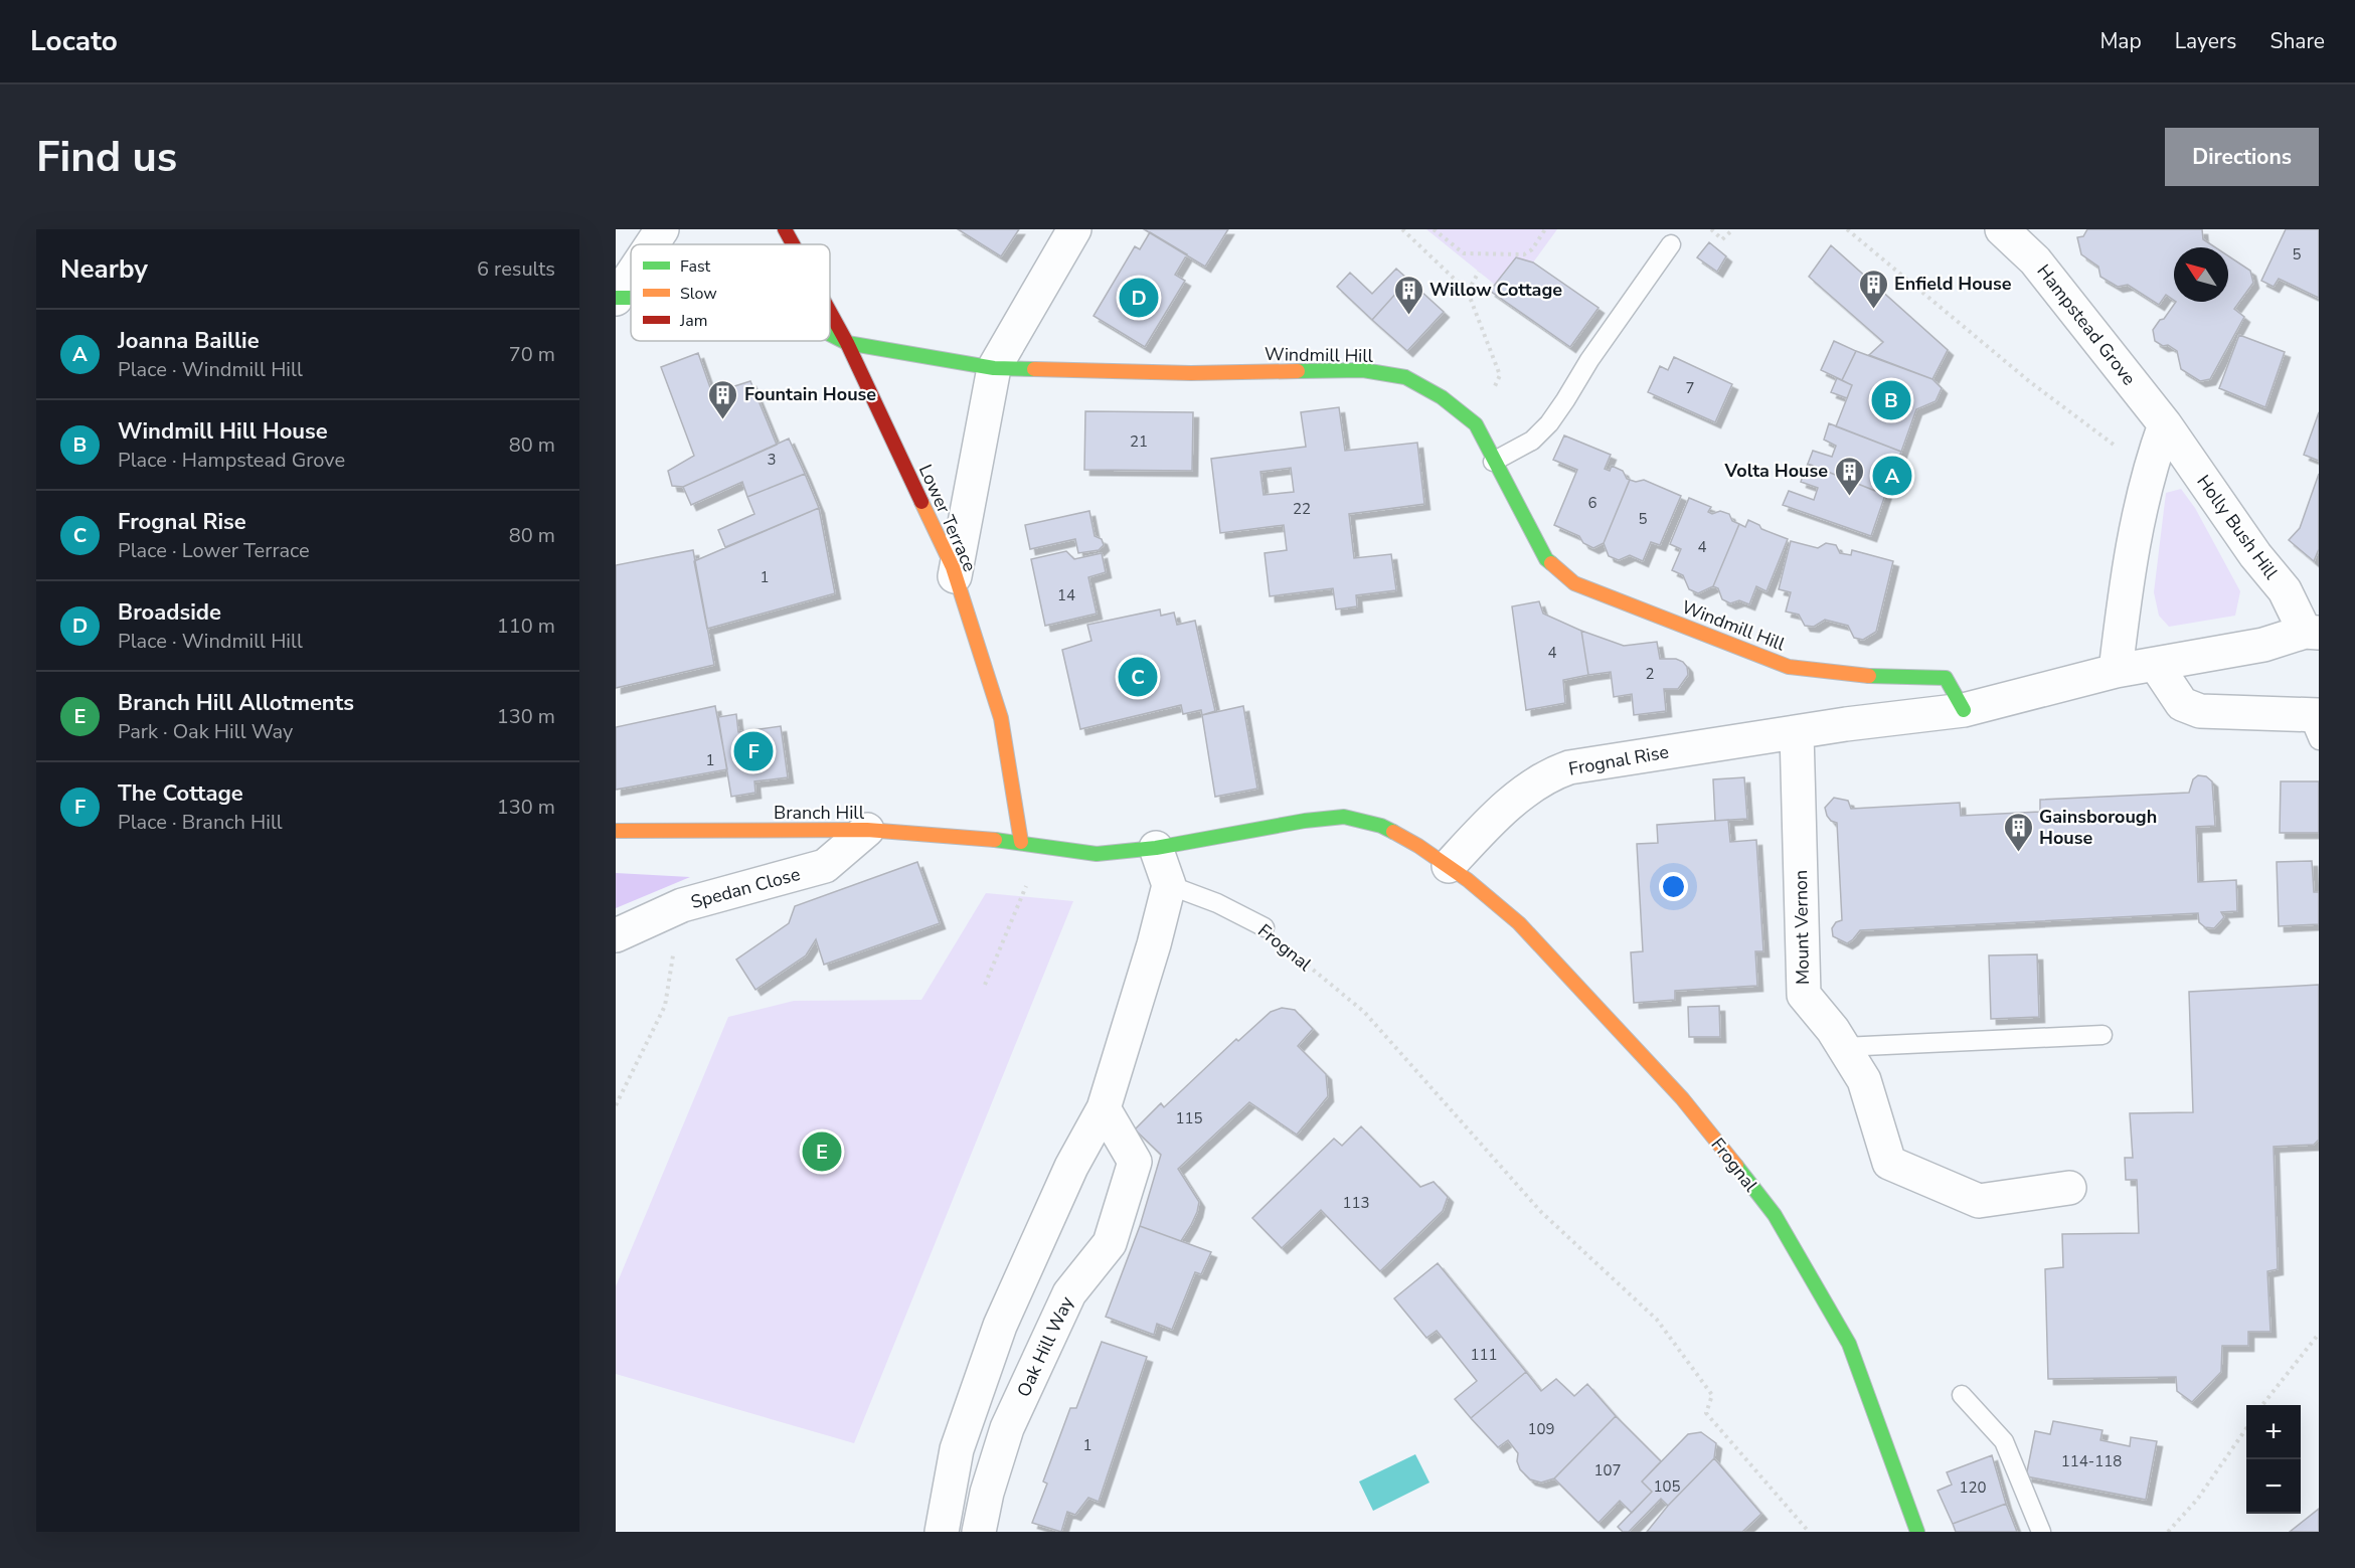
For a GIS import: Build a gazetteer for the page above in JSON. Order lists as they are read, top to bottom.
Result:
{
  "streets": {
    "street": [
      "Hampstead Grove",
      "Windmill Hill",
      "Lower Terrace",
      "Holly Bush Hill",
      "Frognal Rise",
      "Branch Hill",
      "Spedan Close",
      "Mount Vernon",
      "Frognal",
      "Oak Hill Way"
    ]
  },
  "crossings": [
    ["Hampstead Grove", "Holly Bush Hill"],
    ["Windmill Hill", "Lower Terrace"],
    ["Windmill Hill", "Frognal Rise"],
    ["Lower Terrace", "Branch Hill"],
    ["Holly Bush Hill", "Frognal Rise"],
    ["Frognal Rise", "Mount Vernon"],
    ["Frognal Rise", "Frognal"],
    ["Branch Hill", "Spedan Close"]
  ],
  "places": {
    "building": [
      "Enfield House",
      "Willow Cottage",
      "Fountain House",
      "Volta House",
      "Gainsborough House"
    ]
  },
  "house_numbers": [
    "5",
    "7",
    "21",
    "3",
    "6",
    "22",
    "5",
    "4",
    "1",
    "14",
    "4",
    "2",
    "1",
    "115",
    "113",
    "111",
    "109",
    "1",
    "114-118",
    "107",
    "105",
    "120"
  ],
  "legend": ["Fast", "Slow", "Jam"],
  "north": "top left",
  "page": {
    "header": "Locato",
    "nav": ["Map", "Layers", "Share"],
    "buttons": "Directions",
    "title": "Find us",
    "heading": ["Nearby", "6 results"],
    "pins": [
      "D",
      "B",
      "A",
      "C",
      "F",
      "E"
    ],
    "list": [
      {
        "mark": "A",
        "name": "Joanna Baillie",
        "note": "Place · Windmill Hill",
        "value": "70 m"
      },
      {
        "mark": "B",
        "name": "Windmill Hill House",
        "note": "Place · Hampstead Grove",
        "value": "80 m"
      },
      {
        "mark": "C",
        "name": "Frognal Rise",
        "note": "Place · Lower Terrace",
        "value": "80 m"
      },
      {
        "mark": "D",
        "name": "Broadside",
        "note": "Place · Windmill Hill",
        "value": "110 m"
      },
      {
        "mark": "E",
        "name": "Branch Hill Allotments",
        "note": "Park · Oak Hill Way",
        "value": "130 m"
      },
      {
        "mark": "F",
        "name": "The Cottage",
        "note": "Place · Branch Hill",
        "value": "130 m"
      }
    ],
    "map_buttons": ["+", "−"]
  }
}
